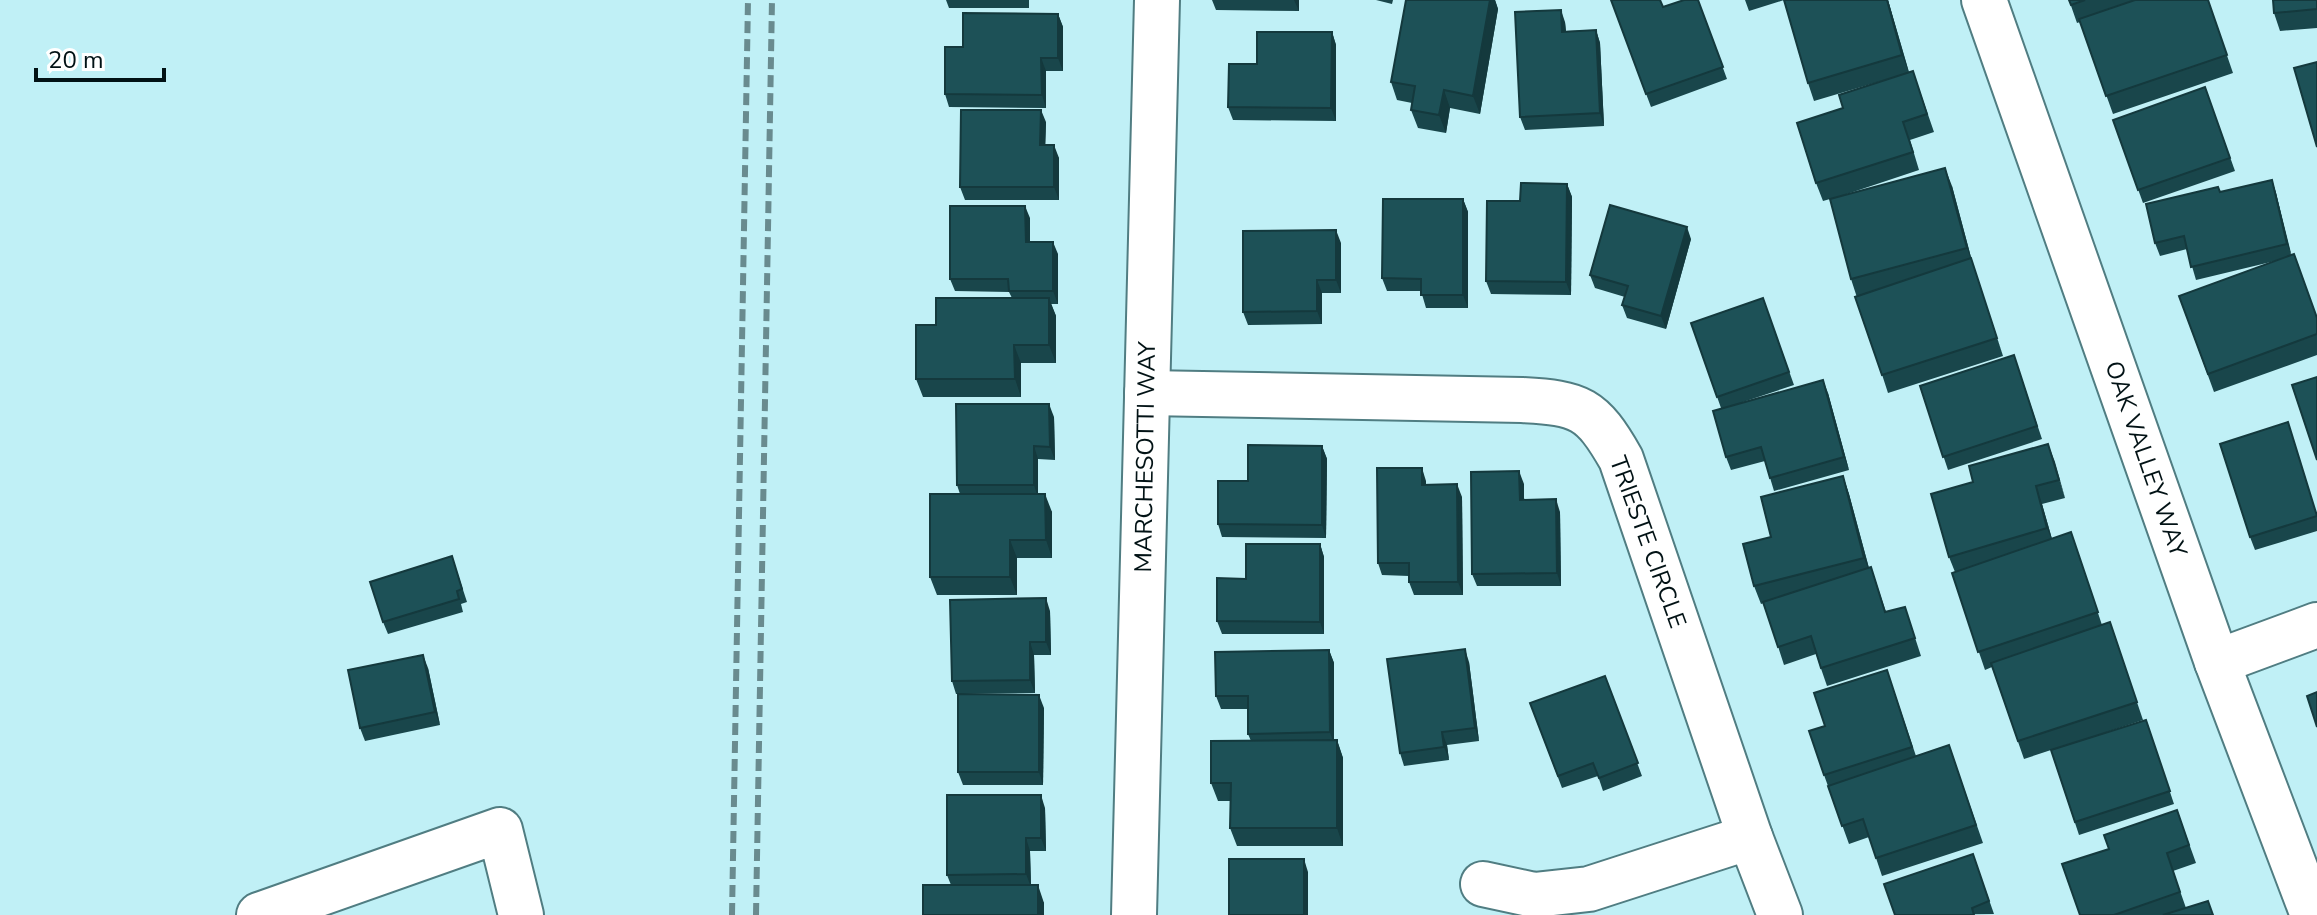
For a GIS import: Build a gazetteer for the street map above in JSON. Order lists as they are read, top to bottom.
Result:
{
  "streets": {
    "street": ["MARCHESOTTI WAY", "OAK VALLEY WAY", "TRIESTE CIRCLE"]
  },
  "crossings": [
    ["MARCHESOTTI WAY", "TRIESTE CIRCLE"]
  ],
  "scale_bar": "20 m"
}
